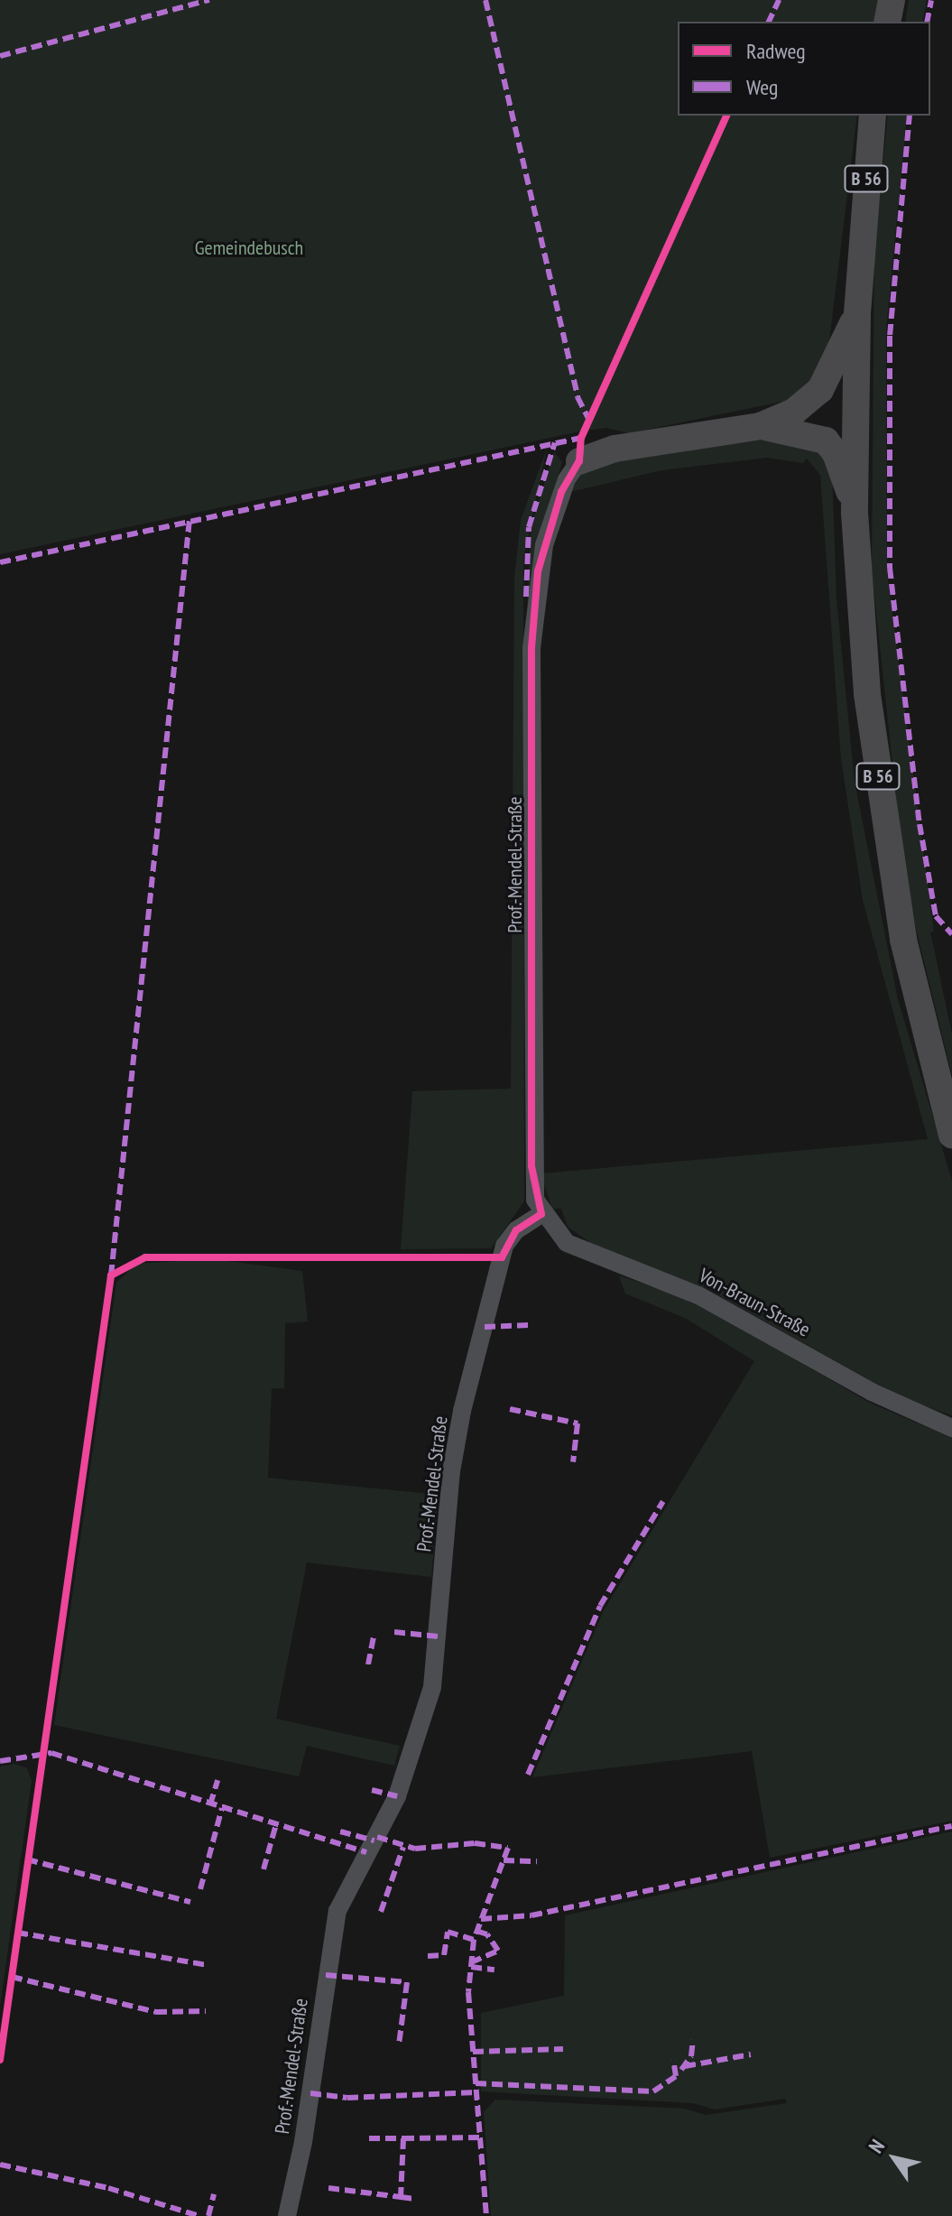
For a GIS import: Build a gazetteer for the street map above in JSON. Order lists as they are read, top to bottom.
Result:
{
  "streets": {
    "highway": ["B 56"],
    "street": ["Prof.-Mendel-Straße", "Von-Braun-Straße"]
  },
  "crossings": [
    ["Prof.-Mendel-Straße", "Von-Braun-Straße"]
  ],
  "parks": ["Gemeindebusch"],
  "legend": ["Radweg", "Weg"],
  "north": "top left"
}
